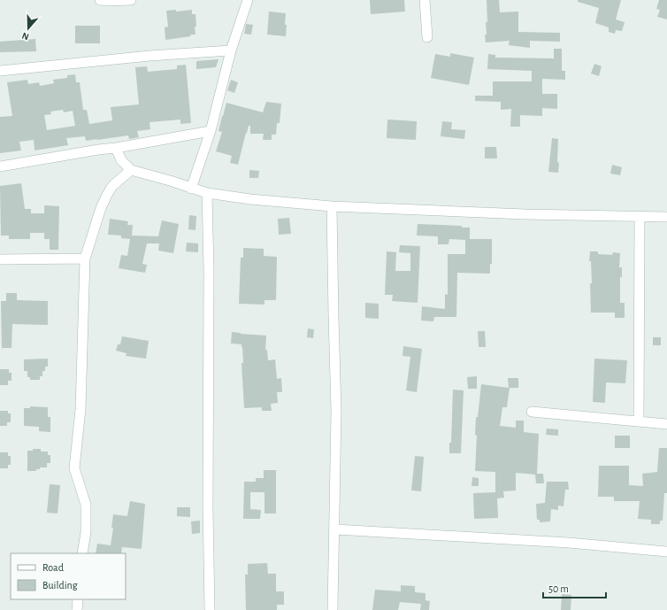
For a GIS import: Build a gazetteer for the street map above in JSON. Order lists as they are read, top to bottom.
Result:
{
  "legend": ["Road", "Building"],
  "scale_bar": "50 m",
  "north": "bottom"
}
